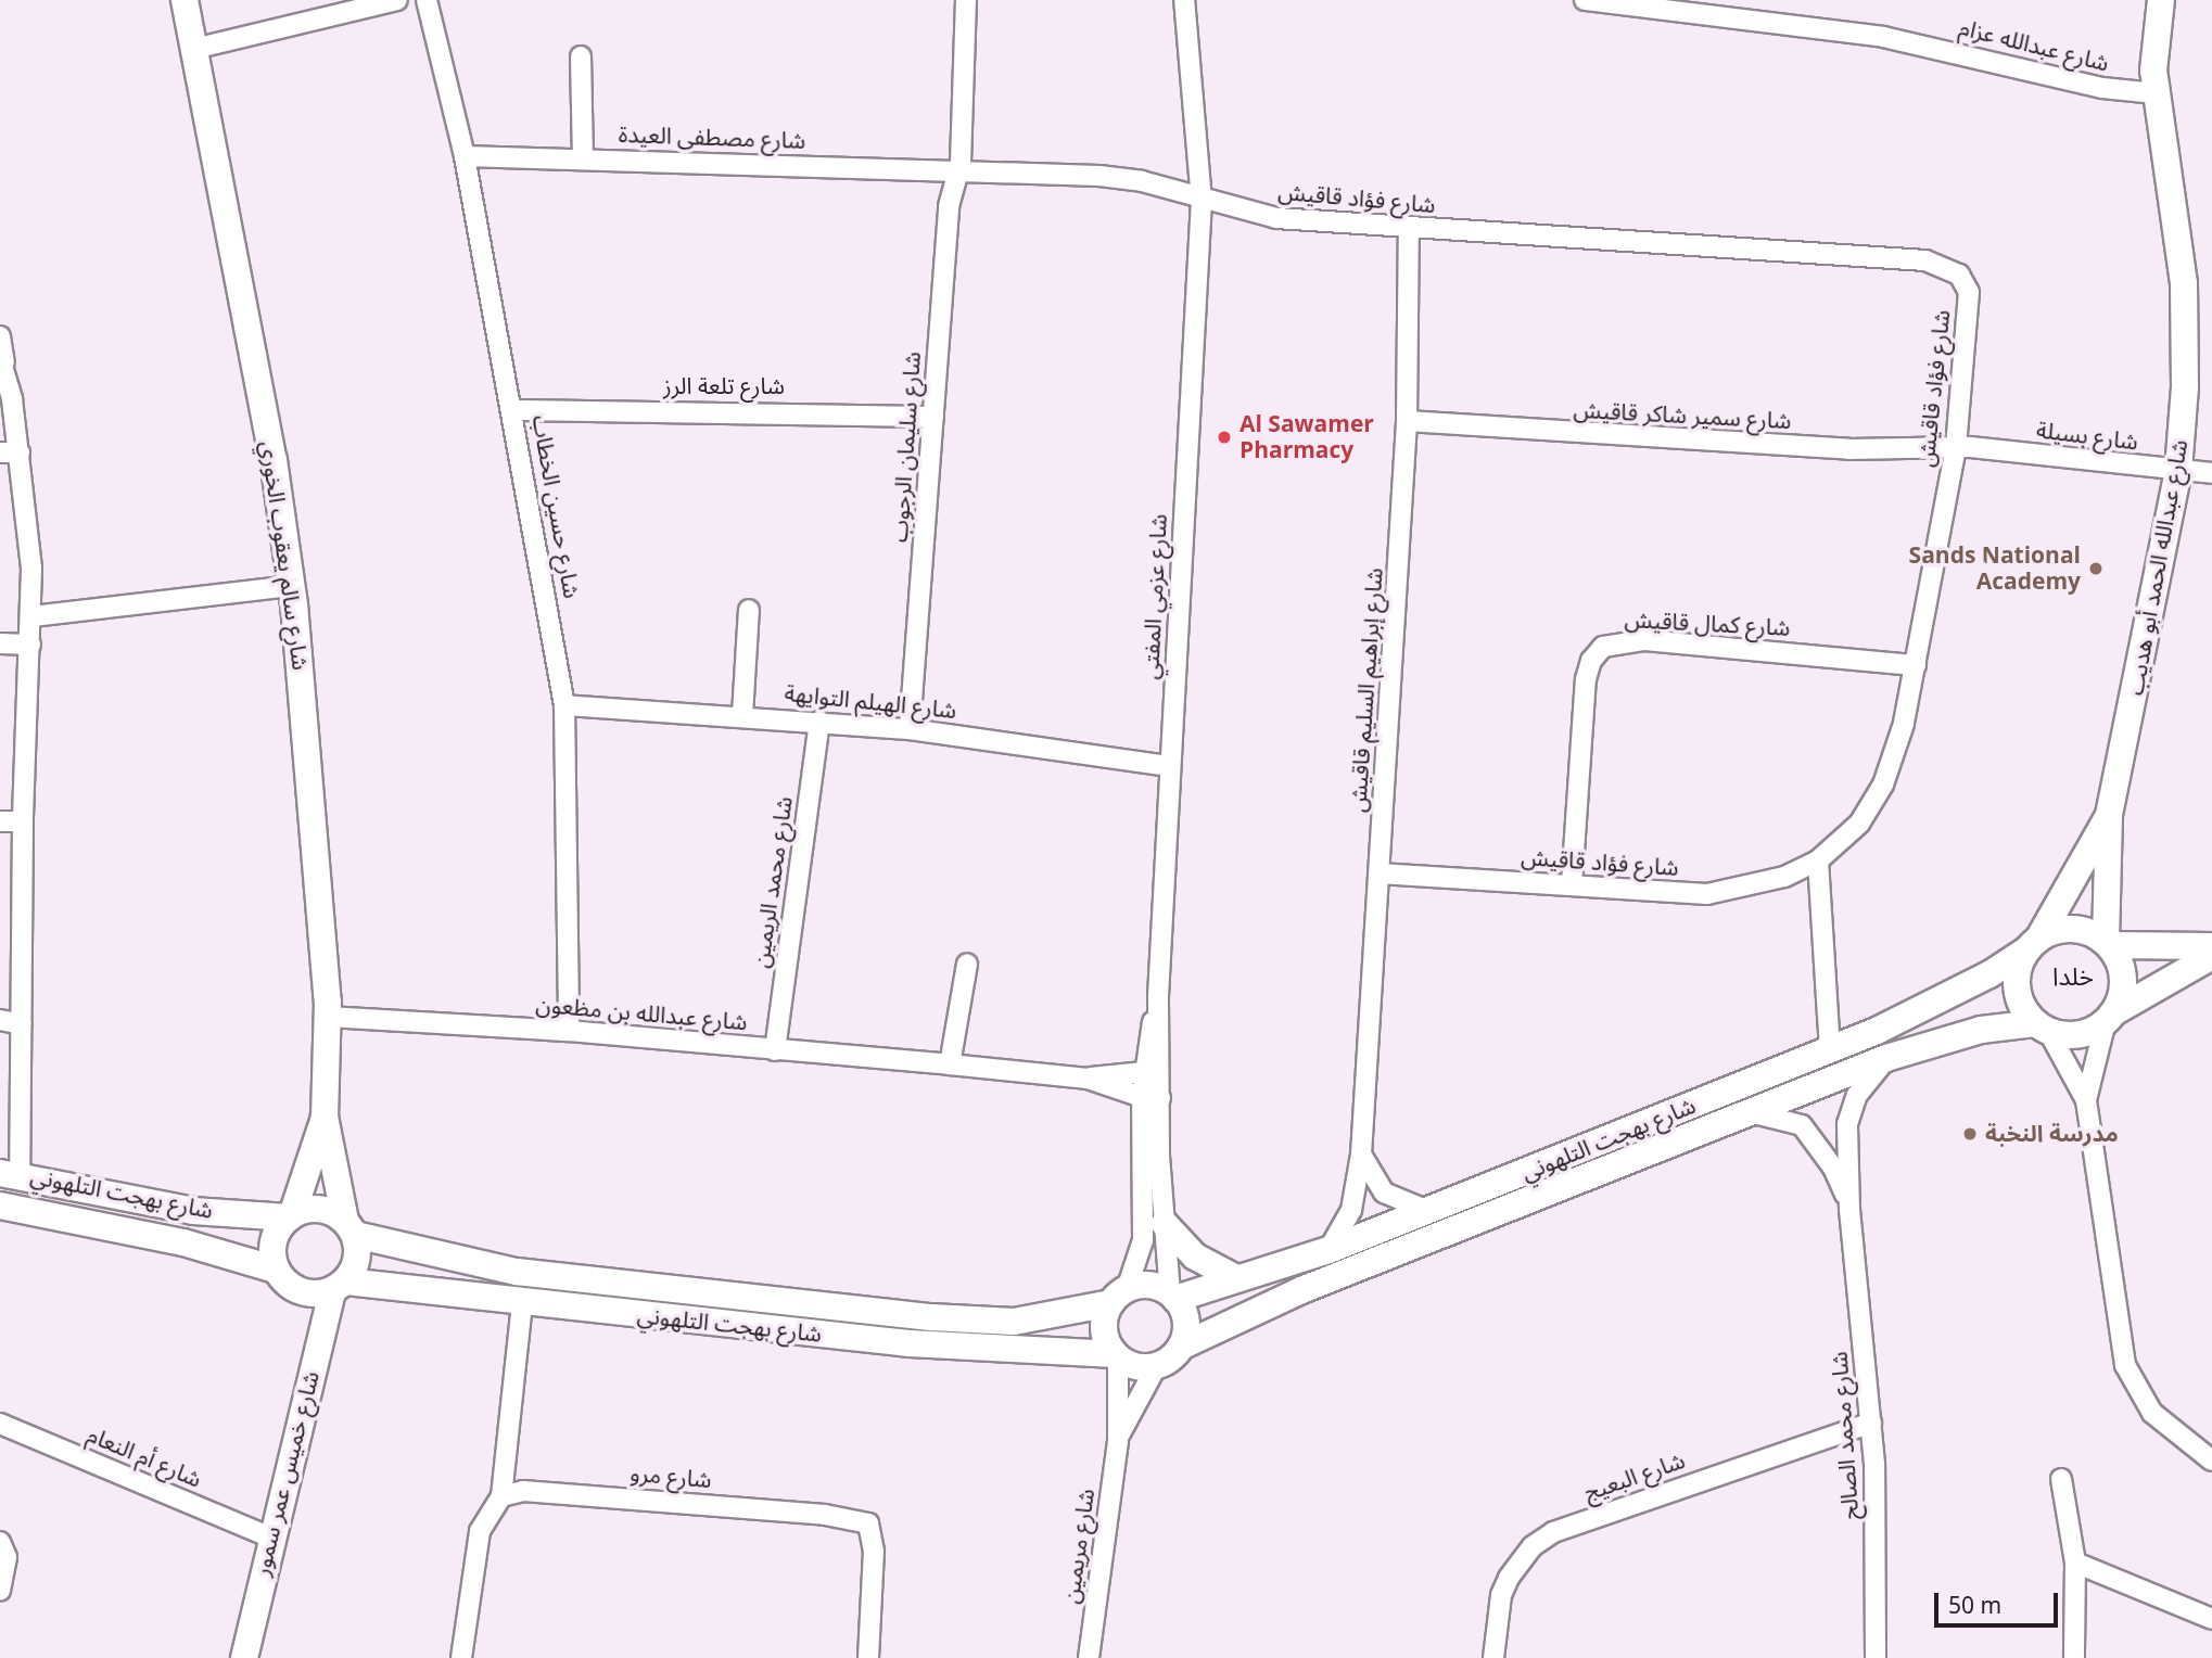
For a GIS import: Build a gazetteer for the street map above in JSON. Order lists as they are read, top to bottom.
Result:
{
  "streets": {
    "street": [
      "شارع عبدالله عزام",
      "شارع مصطفى العيدة",
      "شارع فؤاد قاقيش",
      "شارع تلعة الرز",
      "شارع سمير شاكر قاقيش",
      "شارع بسيلة",
      "شارع سليمان الرجوب",
      "شارع حسين الخطاب",
      "شارع سالم يعقوب الخوري",
      "شارع عبدالله الحمد أبو هديب",
      "شارع عزمي المفتي",
      "شارع كمال قاقيش",
      "شارع إبراهيم السليم قاقيش",
      "شارع الهيلم التوايهة",
      "شارع محمد الريمين",
      "شارع عبدالله بن مظعون",
      "شارع بهجت التلهوني",
      "شارع محمد الصالح",
      "شارع أم النعام",
      "شارع خميس عمر سمور",
      "شارع مرو",
      "شارع البعيج",
      "شارع مريمين"
    ]
  },
  "crossings": [
    ["شارع عبدالله عزام", "شارع عبدالله الحمد أبو هديب"],
    ["شارع مصطفى العيدة", "شارع فؤاد قاقيش"],
    ["شارع مصطفى العيدة", "شارع سليمان الرجوب"],
    ["شارع مصطفى العيدة", "شارع حسين الخطاب"],
    ["شارع فؤاد قاقيش", "شارع سمير شاكر قاقيش"],
    ["شارع فؤاد قاقيش", "شارع بسيلة"],
    ["شارع فؤاد قاقيش", "شارع سليمان الرجوب"],
    ["شارع فؤاد قاقيش", "شارع عزمي المفتي"],
    ["شارع فؤاد قاقيش", "شارع كمال قاقيش"],
    ["شارع فؤاد قاقيش", "شارع إبراهيم السليم قاقيش"],
    ["شارع تلعة الرز", "شارع سليمان الرجوب"],
    ["شارع تلعة الرز", "شارع حسين الخطاب"],
    ["شارع سمير شاكر قاقيش", "شارع بسيلة"],
    ["شارع سمير شاكر قاقيش", "شارع إبراهيم السليم قاقيش"],
    ["شارع بسيلة", "شارع عبدالله الحمد أبو هديب"],
    ["شارع سليمان الرجوب", "شارع الهيلم التوايهة"],
    ["شارع حسين الخطاب", "شارع الهيلم التوايهة"],
    ["شارع حسين الخطاب", "شارع عبدالله بن مظعون"],
    ["شارع سالم يعقوب الخوري", "شارع عبدالله بن مظعون"],
    ["شارع سالم يعقوب الخوري", "شارع بهجت التلهوني"],
    ["شارع سالم يعقوب الخوري", "شارع خميس عمر سمور"],
    ["شارع عبدالله الحمد أبو هديب", "شارع بهجت التلهوني"],
    ["شارع عزمي المفتي", "شارع الهيلم التوايهة"],
    ["شارع عزمي المفتي", "شارع عبدالله بن مظعون"],
    ["شارع عزمي المفتي", "شارع بهجت التلهوني"],
    ["شارع عزمي المفتي", "شارع مريمين"],
    ["شارع إبراهيم السليم قاقيش", "شارع بهجت التلهوني"],
    ["شارع الهيلم التوايهة", "شارع محمد الريمين"],
    ["شارع محمد الريمين", "شارع عبدالله بن مظعون"],
    ["شارع بهجت التلهوني", "شارع محمد الصالح"],
    ["شارع بهجت التلهوني", "شارع خميس عمر سمور"],
    ["شارع بهجت التلهوني", "شارع مريمين"],
    ["شارع محمد الصالح", "شارع البعيج"],
    ["شارع أم النعام", "شارع خميس عمر سمور"]
  ],
  "districts": ["خلدا"],
  "places": ["Al Sawamer Pharmacy", "Sands National Academy", "مدرسة النخبة"],
  "scale_bar": "50 m"
}
